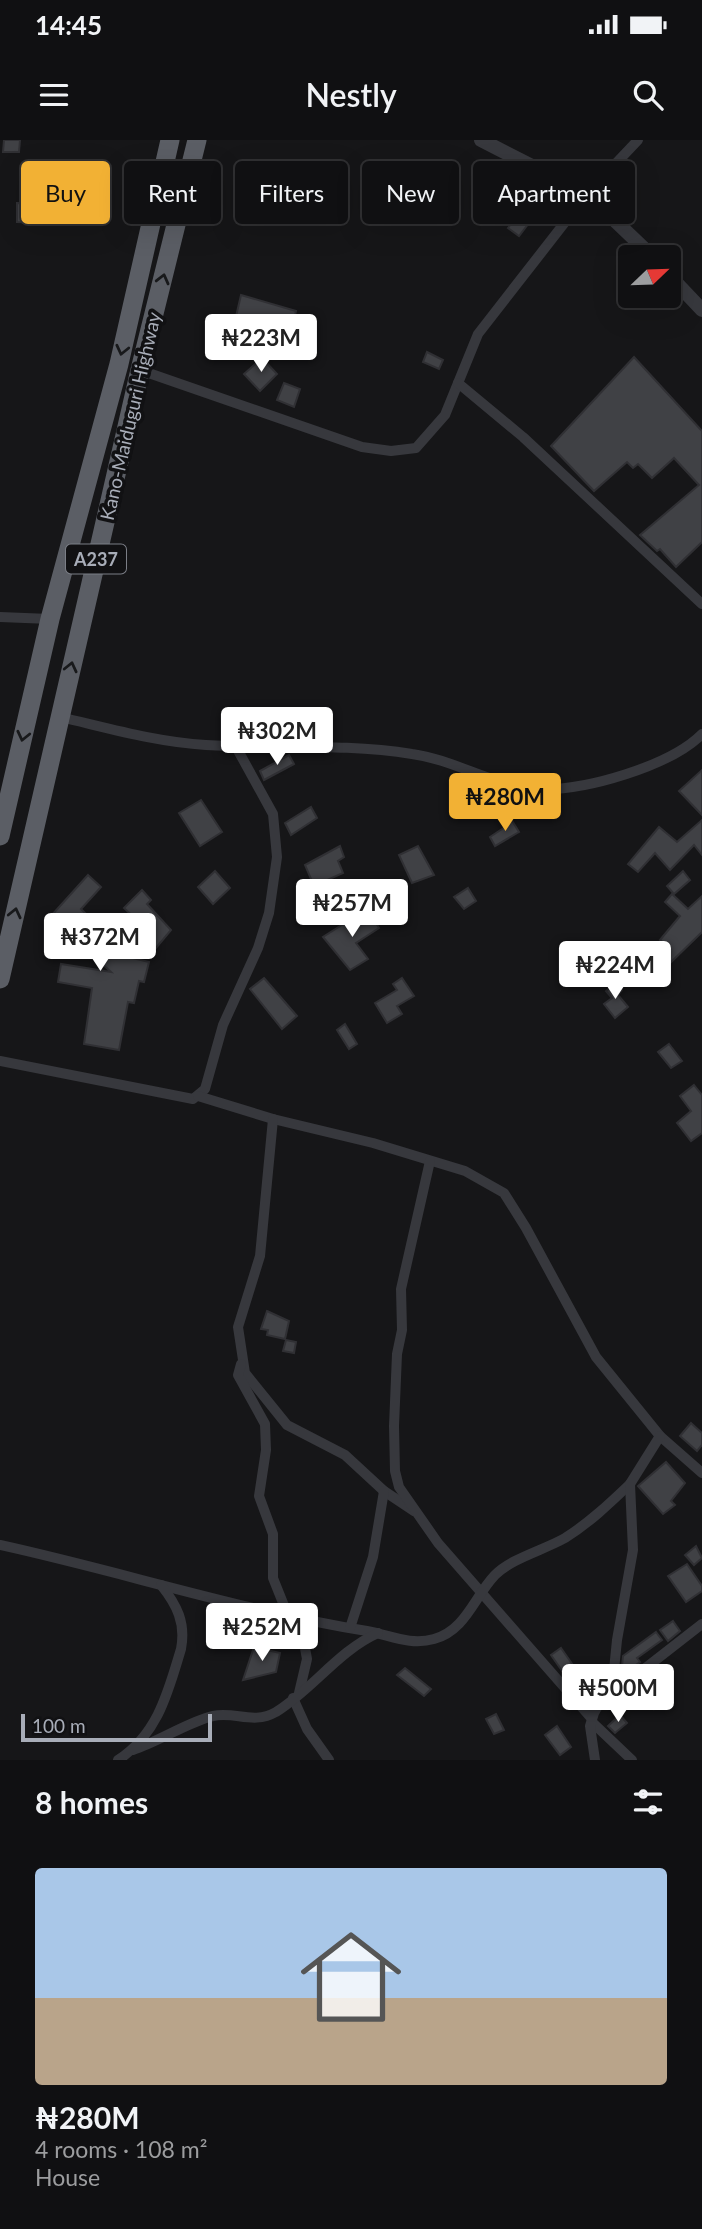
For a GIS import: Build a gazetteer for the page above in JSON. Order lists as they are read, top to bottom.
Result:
{
  "streets": {
    "highway": ["Kano-Maiduguri Highway", "A237"]
  },
  "scale_bar": "100 m",
  "north": "top right",
  "page": {
    "status": "14:45",
    "header": "Nestly",
    "chip": [
      "Buy",
      "Rent",
      "Filters",
      "New",
      "Apartment"
    ],
    "price": [
      "₦223M",
      "₦302M",
      "₦280M",
      "₦257M",
      "₦372M",
      "₦224M",
      "₦252M",
      "₦500M"
    ],
    "scale": "100 m",
    "heading": "8 homes",
    "list": [
      {
        "name": "₦280M",
        "note": "4 rooms · 108 m² · House"
      }
    ]
  }
}
